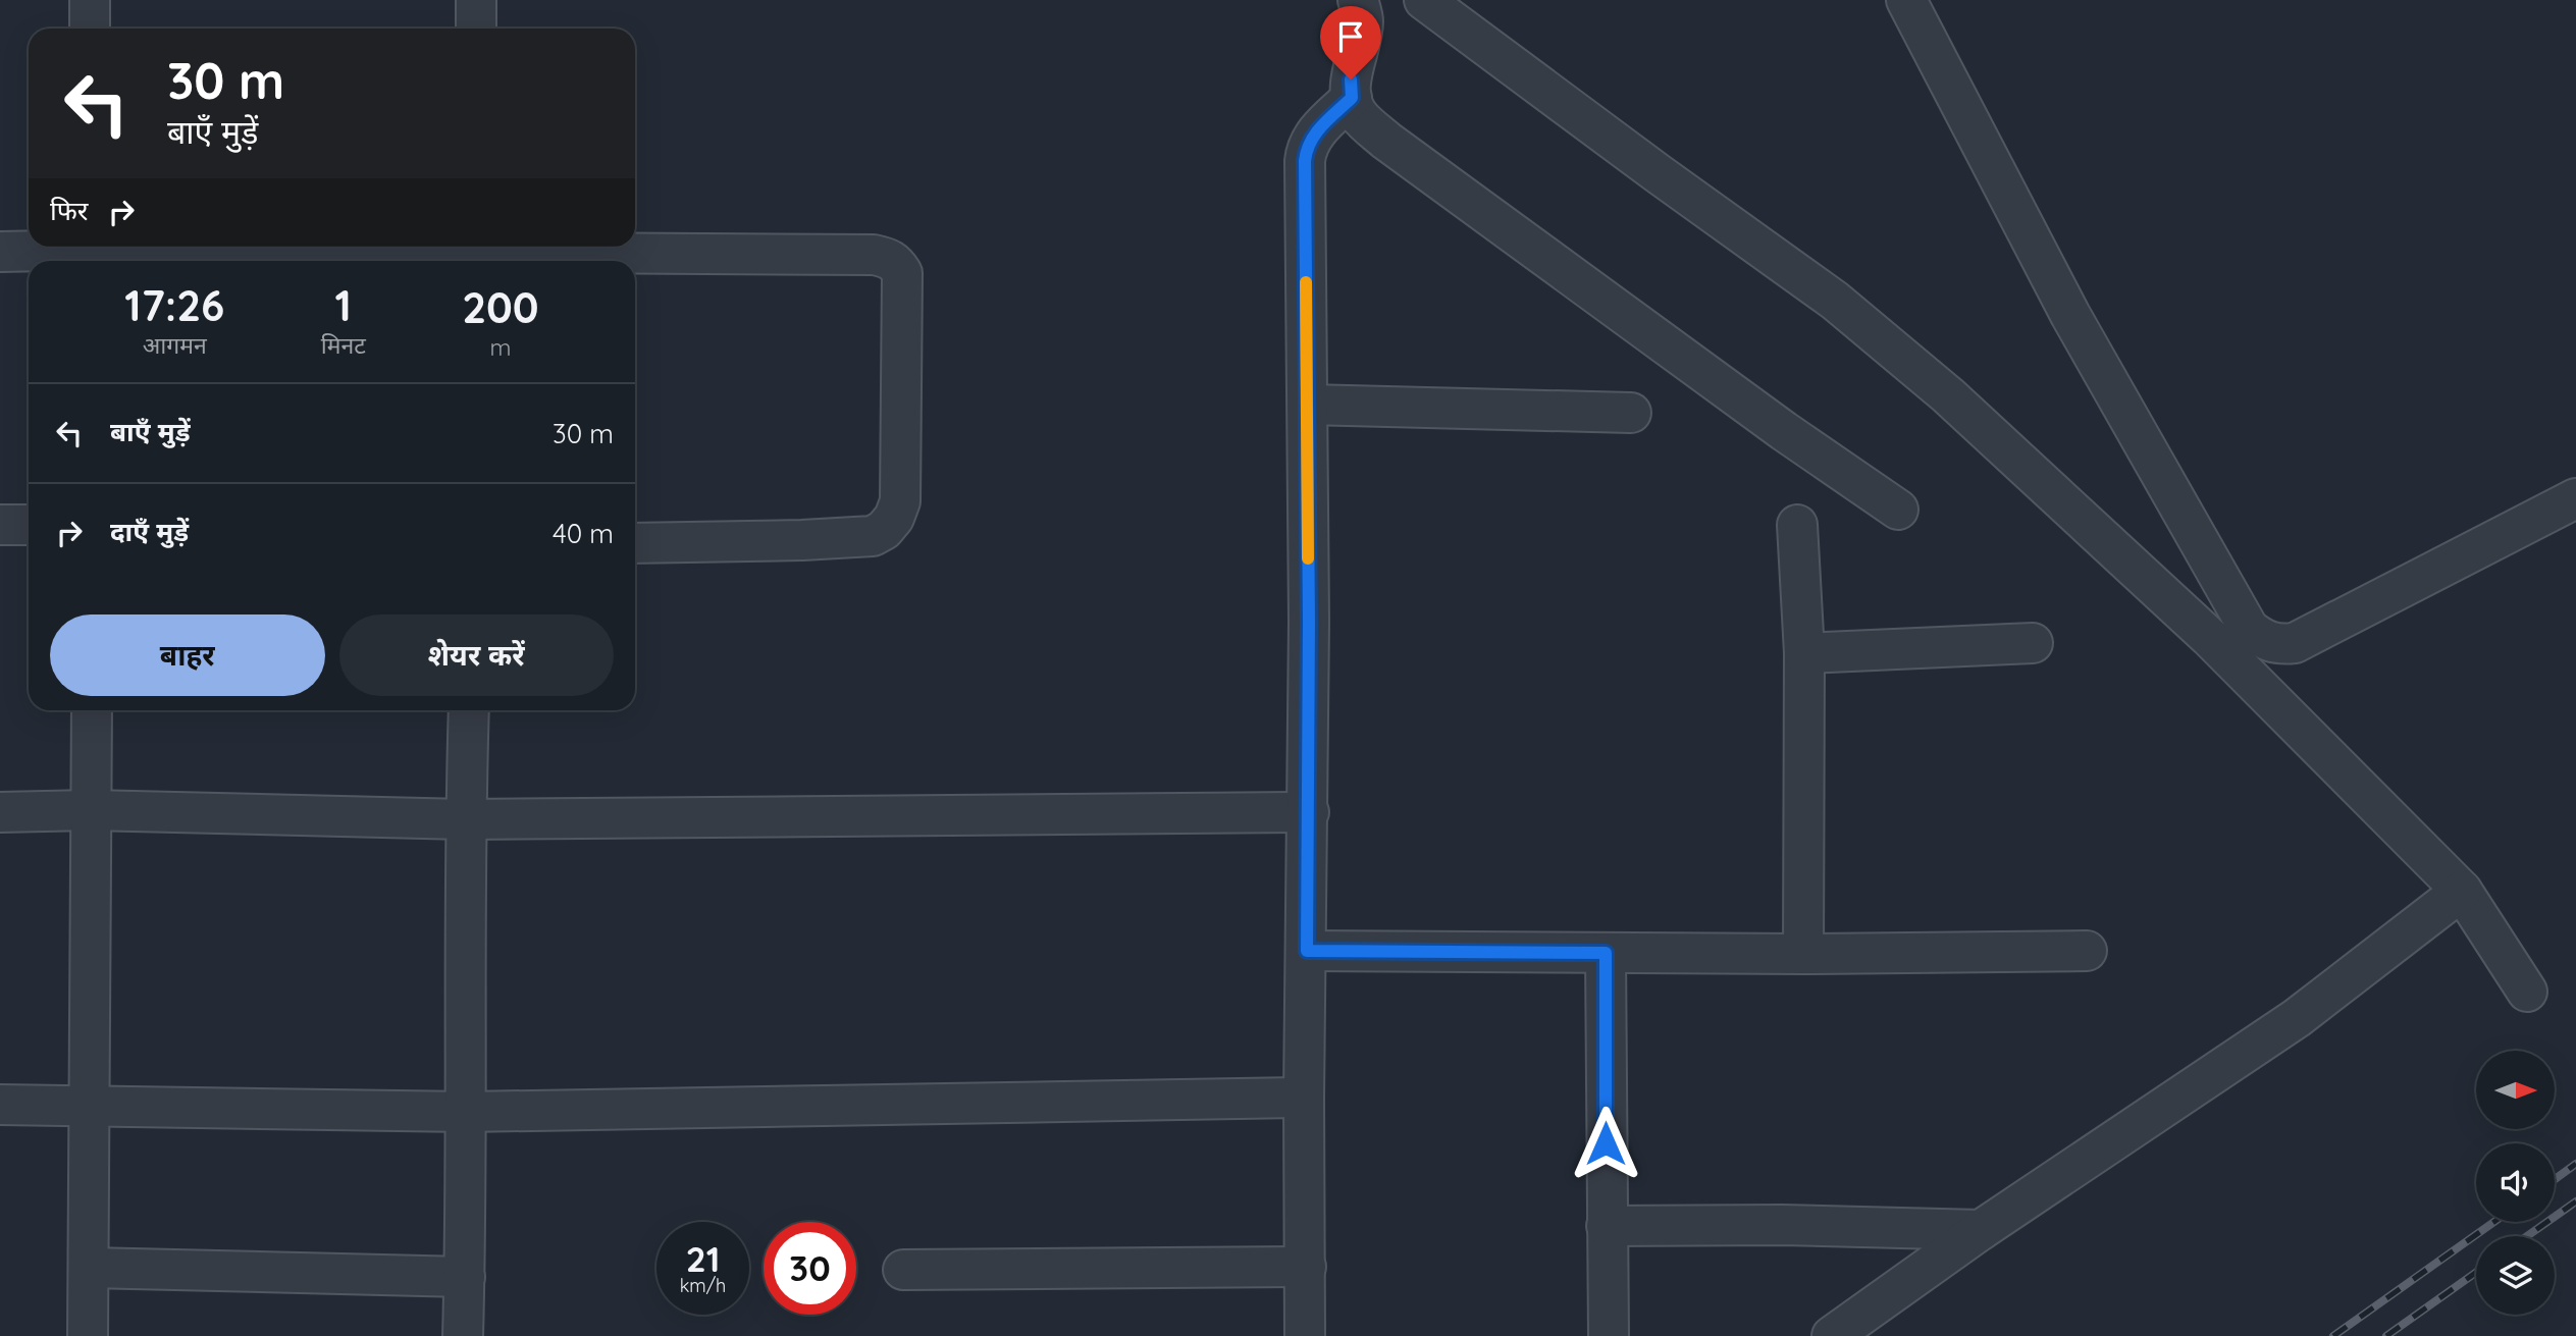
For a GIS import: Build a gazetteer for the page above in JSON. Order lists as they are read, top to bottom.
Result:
{
  "north": "right",
  "page": {
    "turn": ["30 m", "बाएँ मुड़ें"],
    "then": "फिर",
    "eta": [
      "17:26",
      "आगमन",
      "1",
      "मिनट",
      "200",
      "m"
    ],
    "list": [
      {
        "name": "बाएँ मुड़ें",
        "value": "30 m"
      },
      {
        "name": "दाएँ मुड़ें",
        "value": "40 m"
      }
    ],
    "buttons": ["बाहर", "शेयर करें"],
    "speed": "21 km/h",
    "limit": "30"
  }
}
